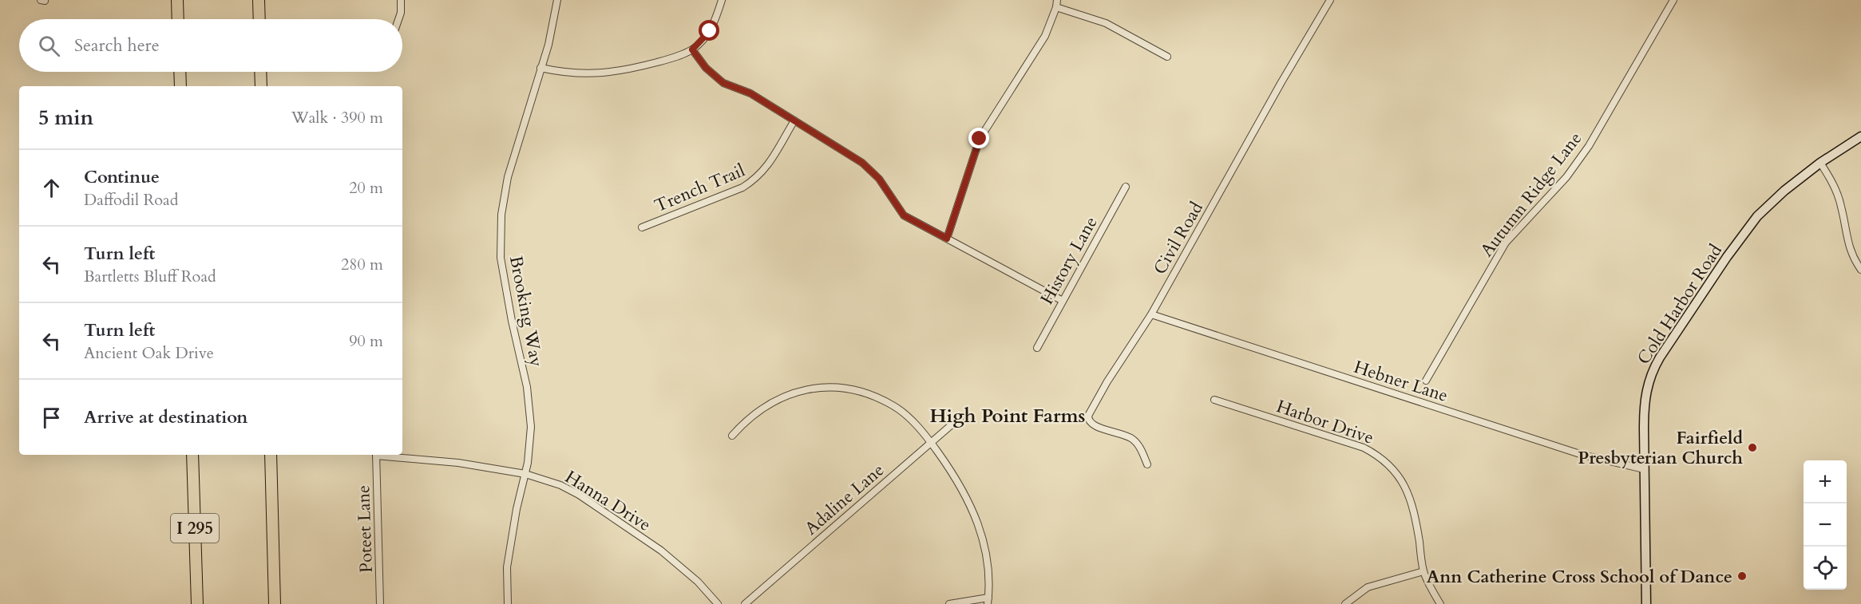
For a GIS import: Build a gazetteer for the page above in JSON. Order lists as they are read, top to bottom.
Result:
{
  "streets": {
    "highway": ["I 295"],
    "main road": ["Cold Harbor Road"],
    "street": [
      "Trench Trail",
      "Autumn Ridge Lane",
      "Civil Road",
      "History Lane",
      "Brooking Way",
      "Hebner Lane",
      "Harbor Drive",
      "Adaline Lane",
      "Hanna Drive",
      "Poteet Lane"
    ]
  },
  "crossings": [
    ["Civil Road", "Hebner Lane"],
    ["Cold Harbor Road", "Hebner Lane"],
    ["Brooking Way", "Hanna Drive"]
  ],
  "districts": ["High Point Farms"],
  "places": ["Fairfield Presbyterian Church", "Ann Catherine Cross School of Dance"],
  "page": {
    "search": "Search here",
    "heading": ["5 min", "Walk · 390 m"],
    "list": [
      ["Continue", "Daffodil Road", "20 m"],
      ["Turn left", "Bartletts Bluff Road", "280 m"],
      ["Turn left", "Ancient Oak Drive", "90 m"],
      "Arrive at destination"
    ],
    "map_buttons": ["+", "−"]
  }
}
